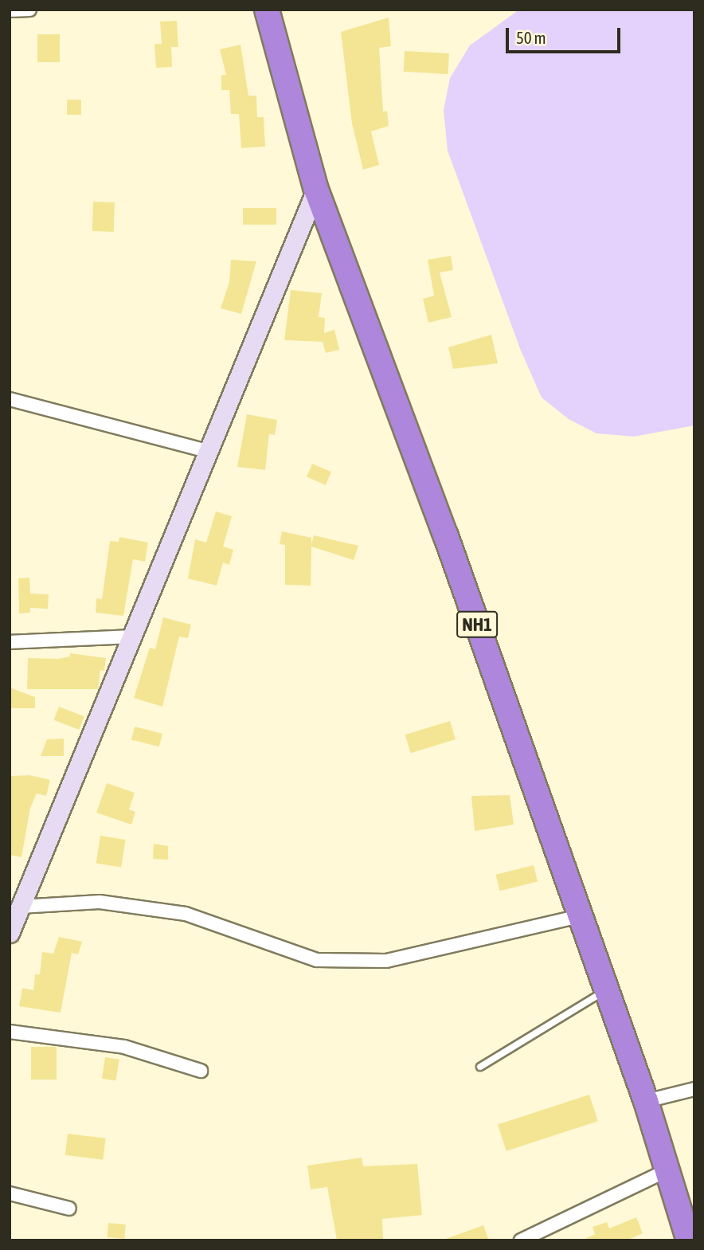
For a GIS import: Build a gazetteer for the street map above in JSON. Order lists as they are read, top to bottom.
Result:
{
  "streets": {
    "highway": ["NH1"]
  },
  "scale_bar": "50 m"
}
